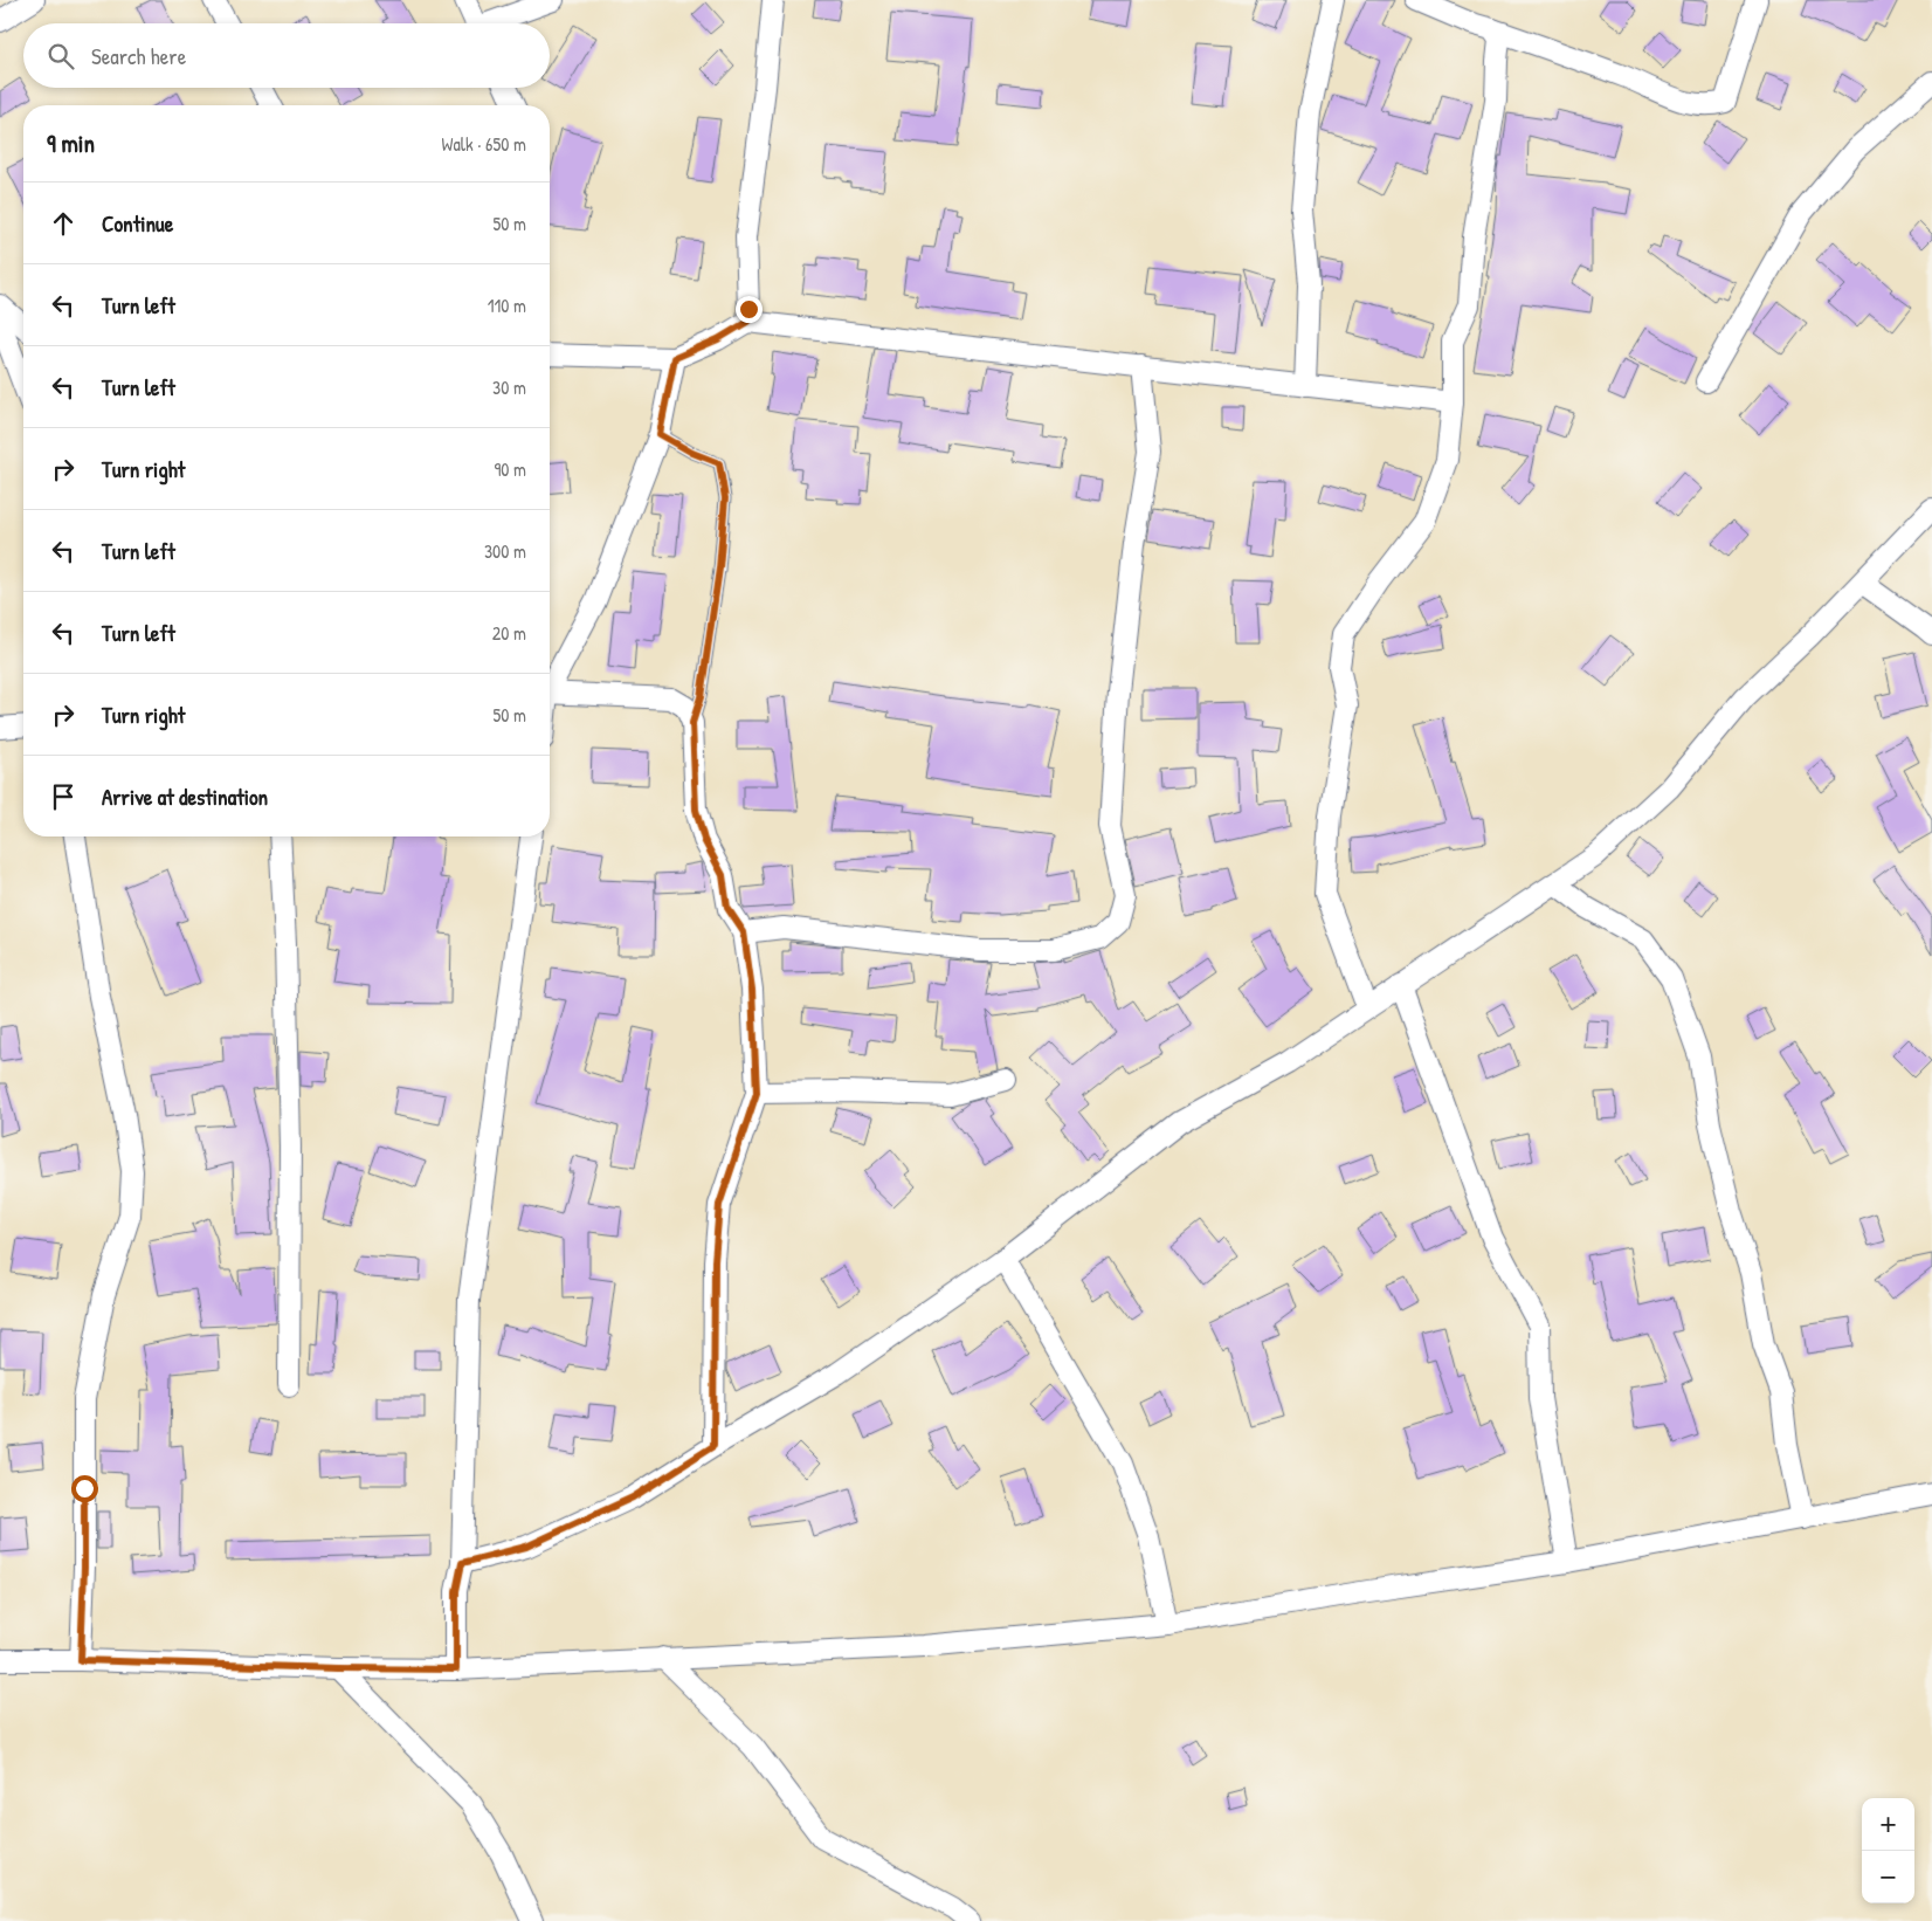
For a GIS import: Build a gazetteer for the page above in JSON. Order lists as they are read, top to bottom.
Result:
{
  "page": {
    "search": "Search here",
    "heading": ["9 min", "Walk · 650 m"],
    "list": [
      ["Continue", "50 m"],
      ["Turn left", "110 m"],
      ["Turn left", "30 m"],
      ["Turn right", "90 m"],
      ["Turn left", "300 m"],
      ["Turn left", "20 m"],
      ["Turn right", "50 m"],
      "Arrive at destination"
    ],
    "map_buttons": ["+", "−"]
  }
}
